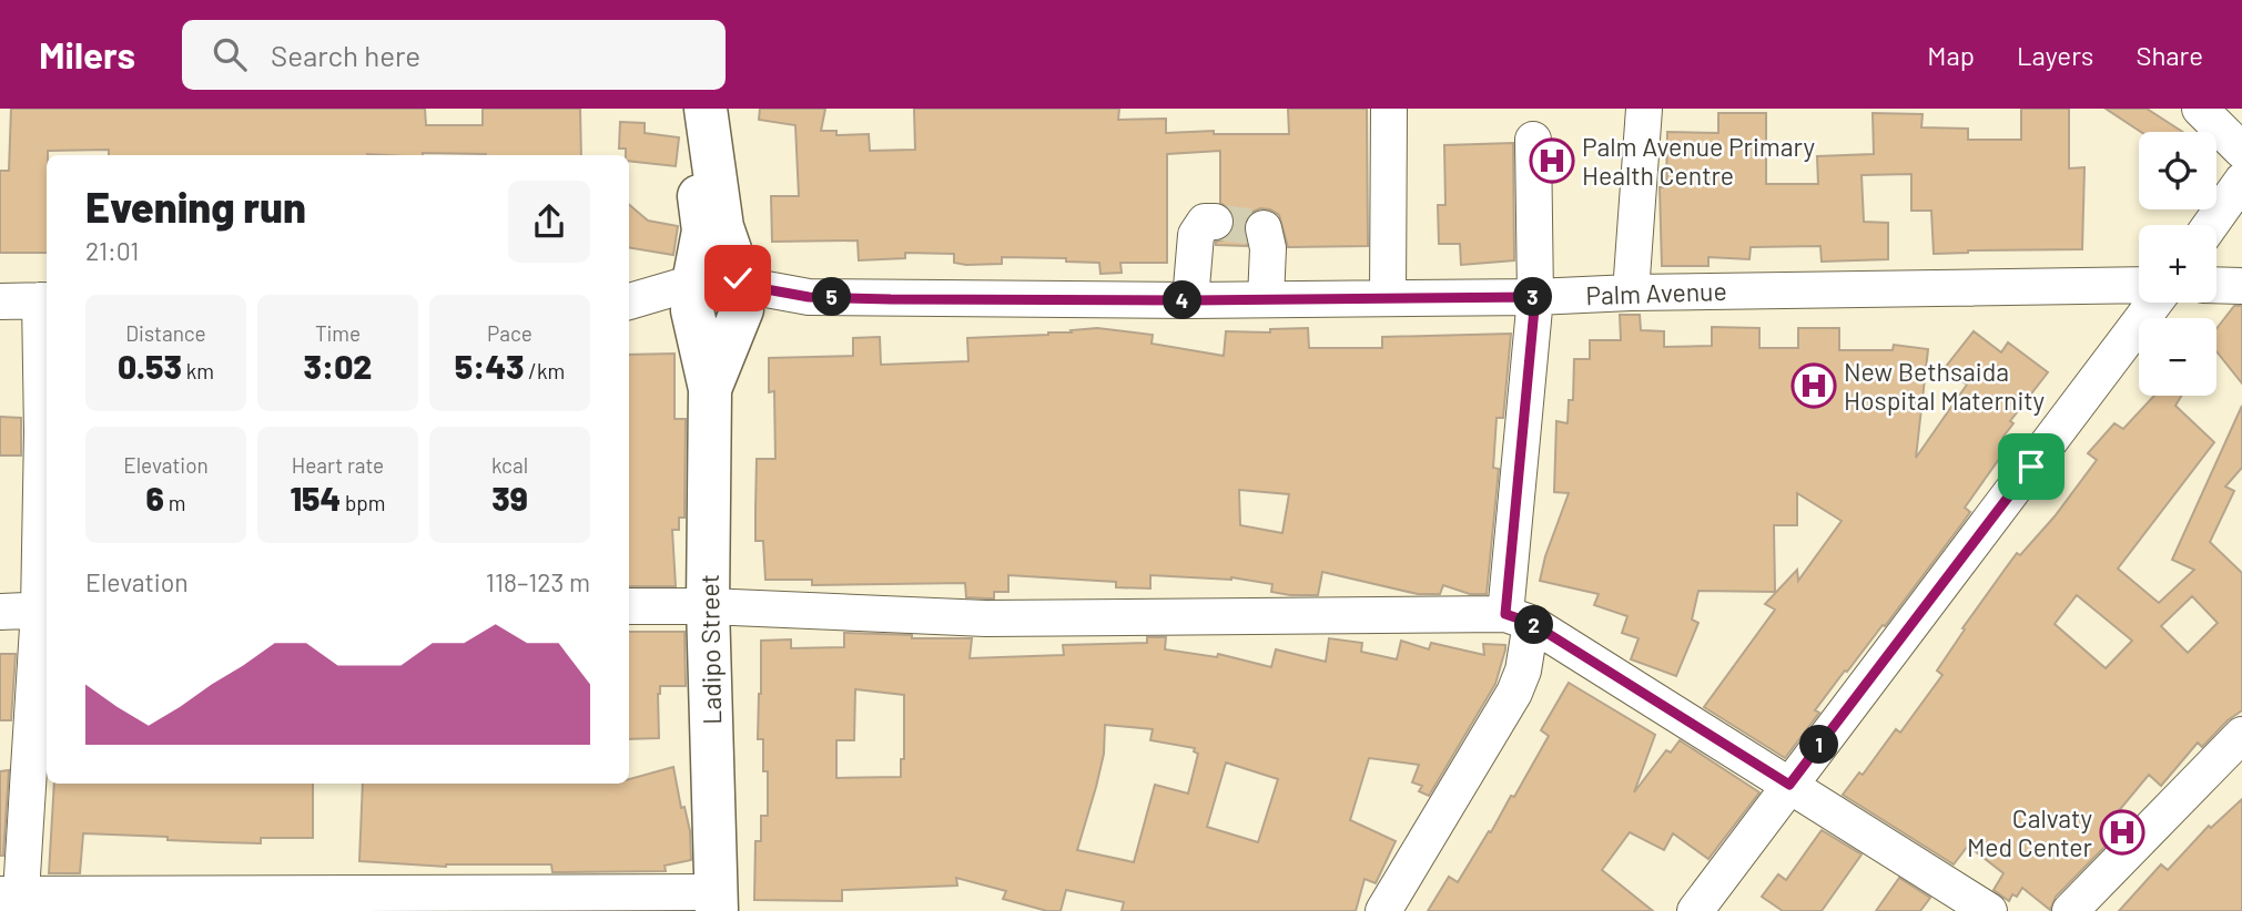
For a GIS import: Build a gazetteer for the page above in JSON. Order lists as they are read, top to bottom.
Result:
{
  "streets": {
    "main road": ["Ladipo Street"],
    "street": ["Palm Avenue"]
  },
  "crossings": [
    ["Palm Avenue", "Ladipo Street"]
  ],
  "places": {
    "hospital": ["Palm Avenue Primary Health Centre", "New Bethsaida Hospital Maternity", "Calvaty Med Center"]
  },
  "page": {
    "header": "Milers",
    "search": "Search here",
    "nav": ["Map", "Layers", "Share"],
    "map_buttons": ["+", "−"],
    "heading": ["Evening run", "21:01"],
    "pins": [
      "3",
      "5",
      "4",
      "2",
      "1"
    ],
    "stats": [
      ["Distance", "0.53 km"],
      ["Time", "3:02"],
      ["Pace", "5:43 /km"],
      ["Elevation", "6 m"],
      ["Heart rate", "154 bpm"],
      ["kcal", "39"]
    ],
    "chart": ["Elevation", "118–123 m"]
  }
}
